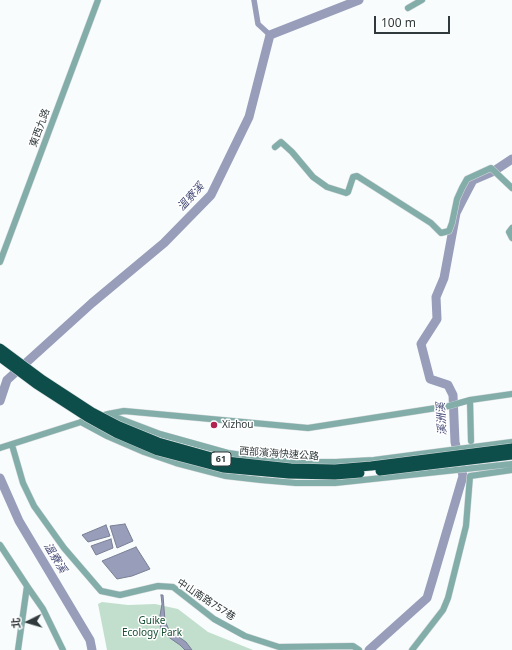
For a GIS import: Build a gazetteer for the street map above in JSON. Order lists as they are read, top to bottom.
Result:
{
  "streets": {
    "highway": ["西部濱海快速公路", "61"],
    "street": ["東西九路", "中山南路757巷"]
  },
  "water": ["溫寮溪", "溪洲溪"],
  "parks": ["Guike Ecology Park"],
  "places": ["Xizhou"],
  "scale_bar": "100 m",
  "north": "left"
}
